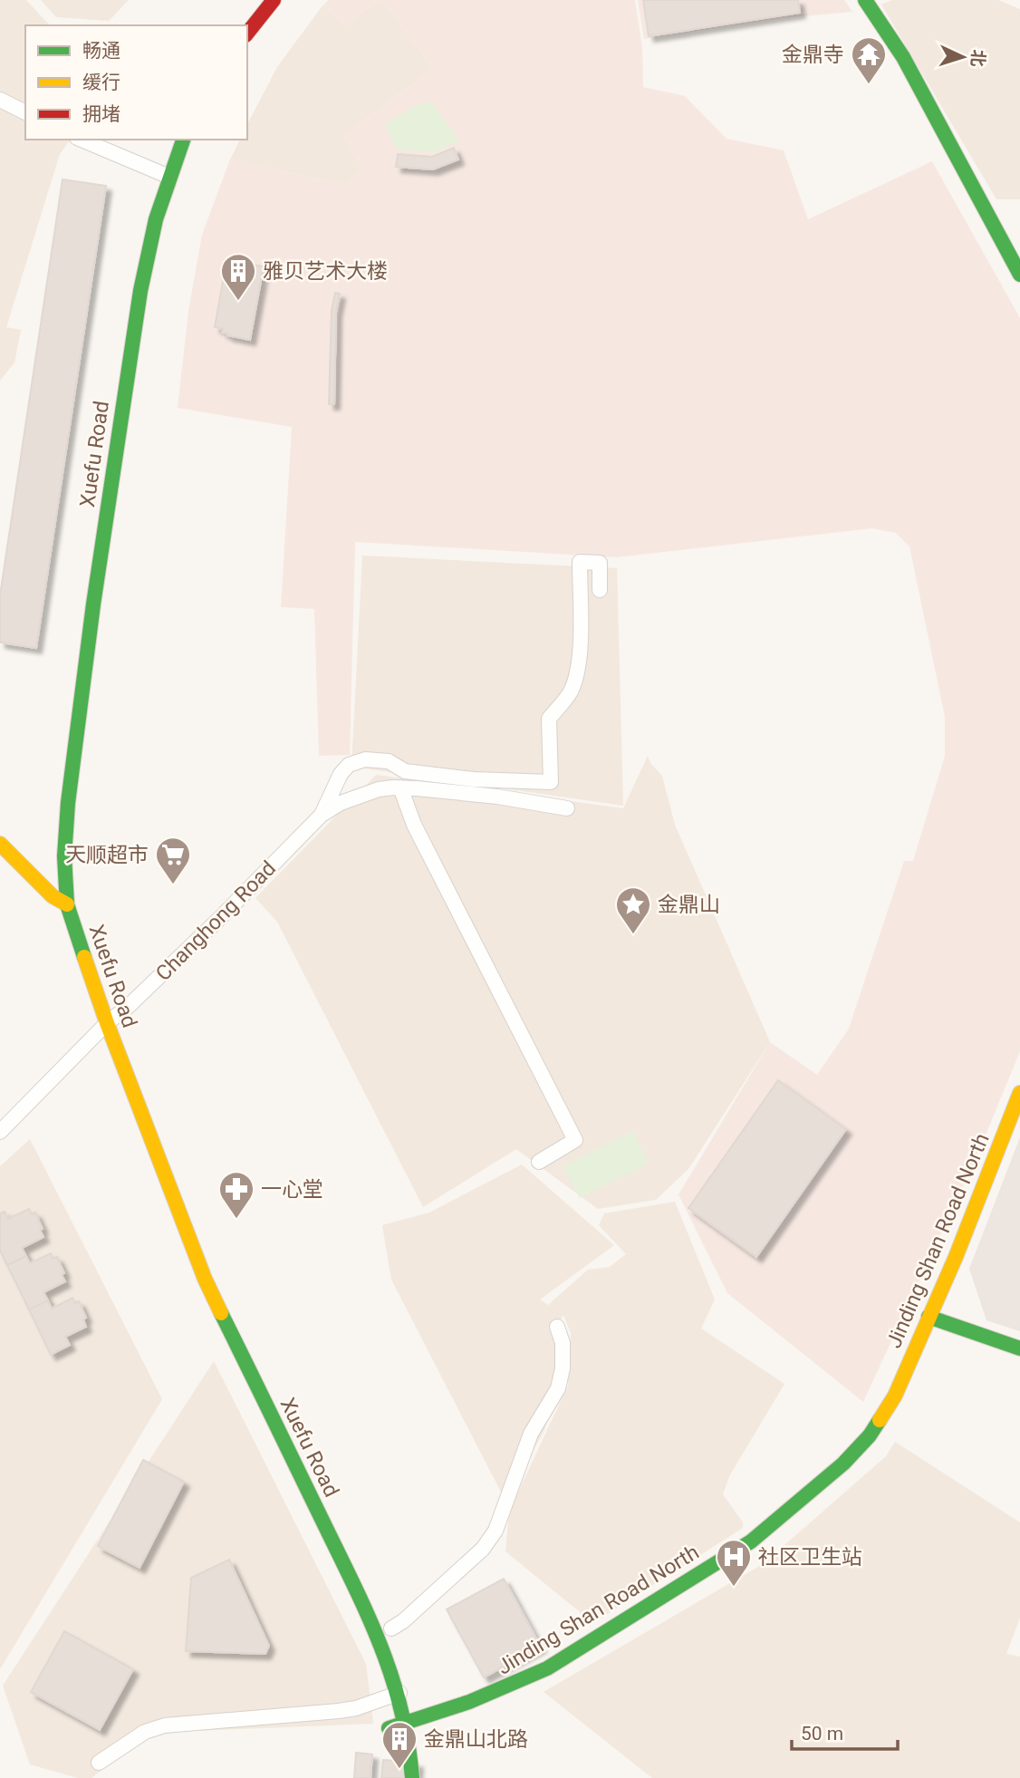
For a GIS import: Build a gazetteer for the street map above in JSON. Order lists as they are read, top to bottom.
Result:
{
  "streets": {
    "main road": ["Xuefu Road", "Jinding Shan Road North"],
    "street": ["Changhong Road"]
  },
  "crossings": [
    ["Xuefu Road", "Changhong Road"],
    ["Xuefu Road", "Jinding Shan Road North"]
  ],
  "places": {
    "temple": ["金鼎寺"],
    "building": ["雅贝艺术大楼", "金鼎山北路"],
    "supermarket": ["天顺超市"],
    "place": ["金鼎山"],
    "pharmacy": ["一心堂"],
    "hospital": ["社区卫生站"]
  },
  "legend": ["畅通", "缓行", "拥堵"],
  "scale_bar": "50 m",
  "north": "right"
}
